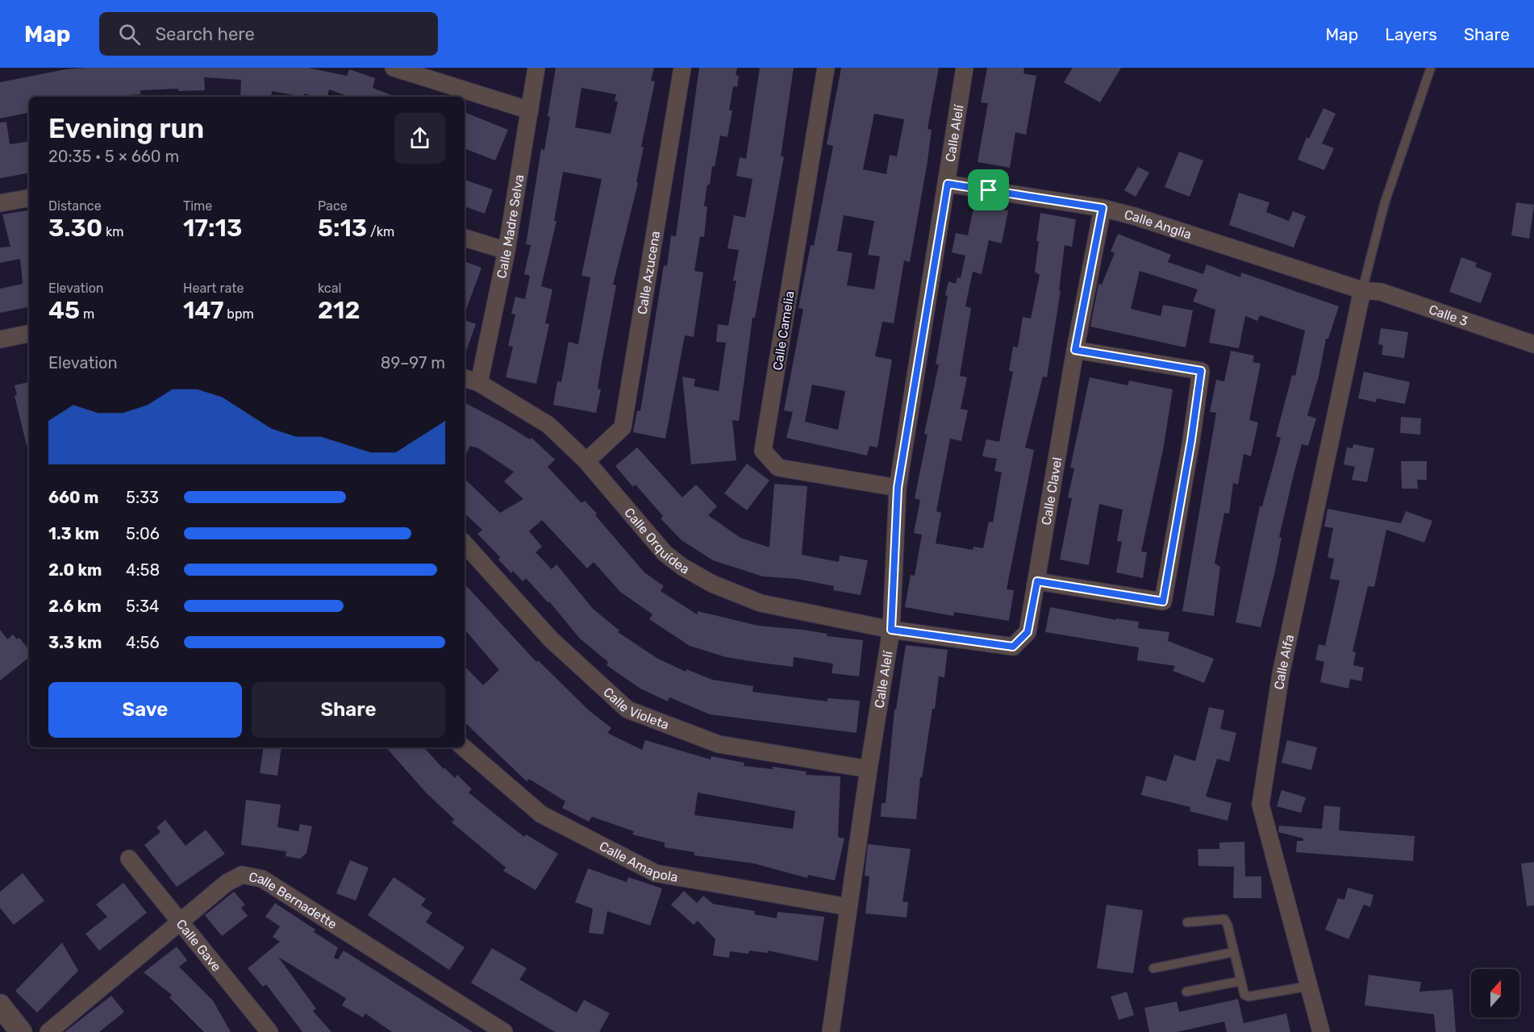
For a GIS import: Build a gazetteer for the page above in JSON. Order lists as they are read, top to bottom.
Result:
{
  "streets": {
    "street": [
      "Calle Alelí",
      "Calle Anglia",
      "Calle Madre Selva",
      "Calle Azucena",
      "Calle 3",
      "Calle Camelia",
      "Calle Clavel",
      "Calle Orquídea",
      "Calle Alfa",
      "Calle Violeta",
      "Calle Amapola",
      "Calle Bernadette",
      "Calle Gave"
    ]
  },
  "crossings": [
    ["Calle Alelí", "Calle Anglia"],
    ["Calle Alelí", "Calle Camelia"],
    ["Calle Alelí", "Calle Clavel"],
    ["Calle Alelí", "Calle Orquídea"],
    ["Calle Alelí", "Calle Violeta"],
    ["Calle Alelí", "Calle Amapola"],
    ["Calle Anglia", "Calle 3"],
    ["Calle Anglia", "Calle Clavel"],
    ["Calle Anglia", "Calle Alfa"],
    ["Calle Madre Selva", "Calle Orquídea"],
    ["Calle Azucena", "Calle Orquídea"],
    ["Calle 3", "Calle Alfa"],
    ["Calle Clavel", "Calle Orquídea"],
    ["Calle Bernadette", "Calle Gave"]
  ],
  "north": "top",
  "page": {
    "header": "Map",
    "search": "Search here",
    "nav": ["Map", "Layers", "Share"],
    "heading": ["Evening run", "20:35 · 5 × 660 m"],
    "stats": [
      ["Distance", "3.30 km"],
      ["Time", "17:13"],
      ["Pace", "5:13 /km"],
      ["Elevation", "45 m"],
      ["Heart rate", "147 bpm"],
      ["kcal", "212"]
    ],
    "chart": ["Elevation", "89–97 m"],
    "list": [
      {
        "name": "660 m",
        "note": "5:33"
      },
      {
        "name": "1.3 km",
        "note": "5:06"
      },
      {
        "name": "2.0 km",
        "note": "4:58"
      },
      {
        "name": "2.6 km",
        "note": "5:34"
      },
      {
        "name": "3.3 km",
        "note": "4:56"
      }
    ],
    "buttons": ["Save", "Share"]
  }
}
